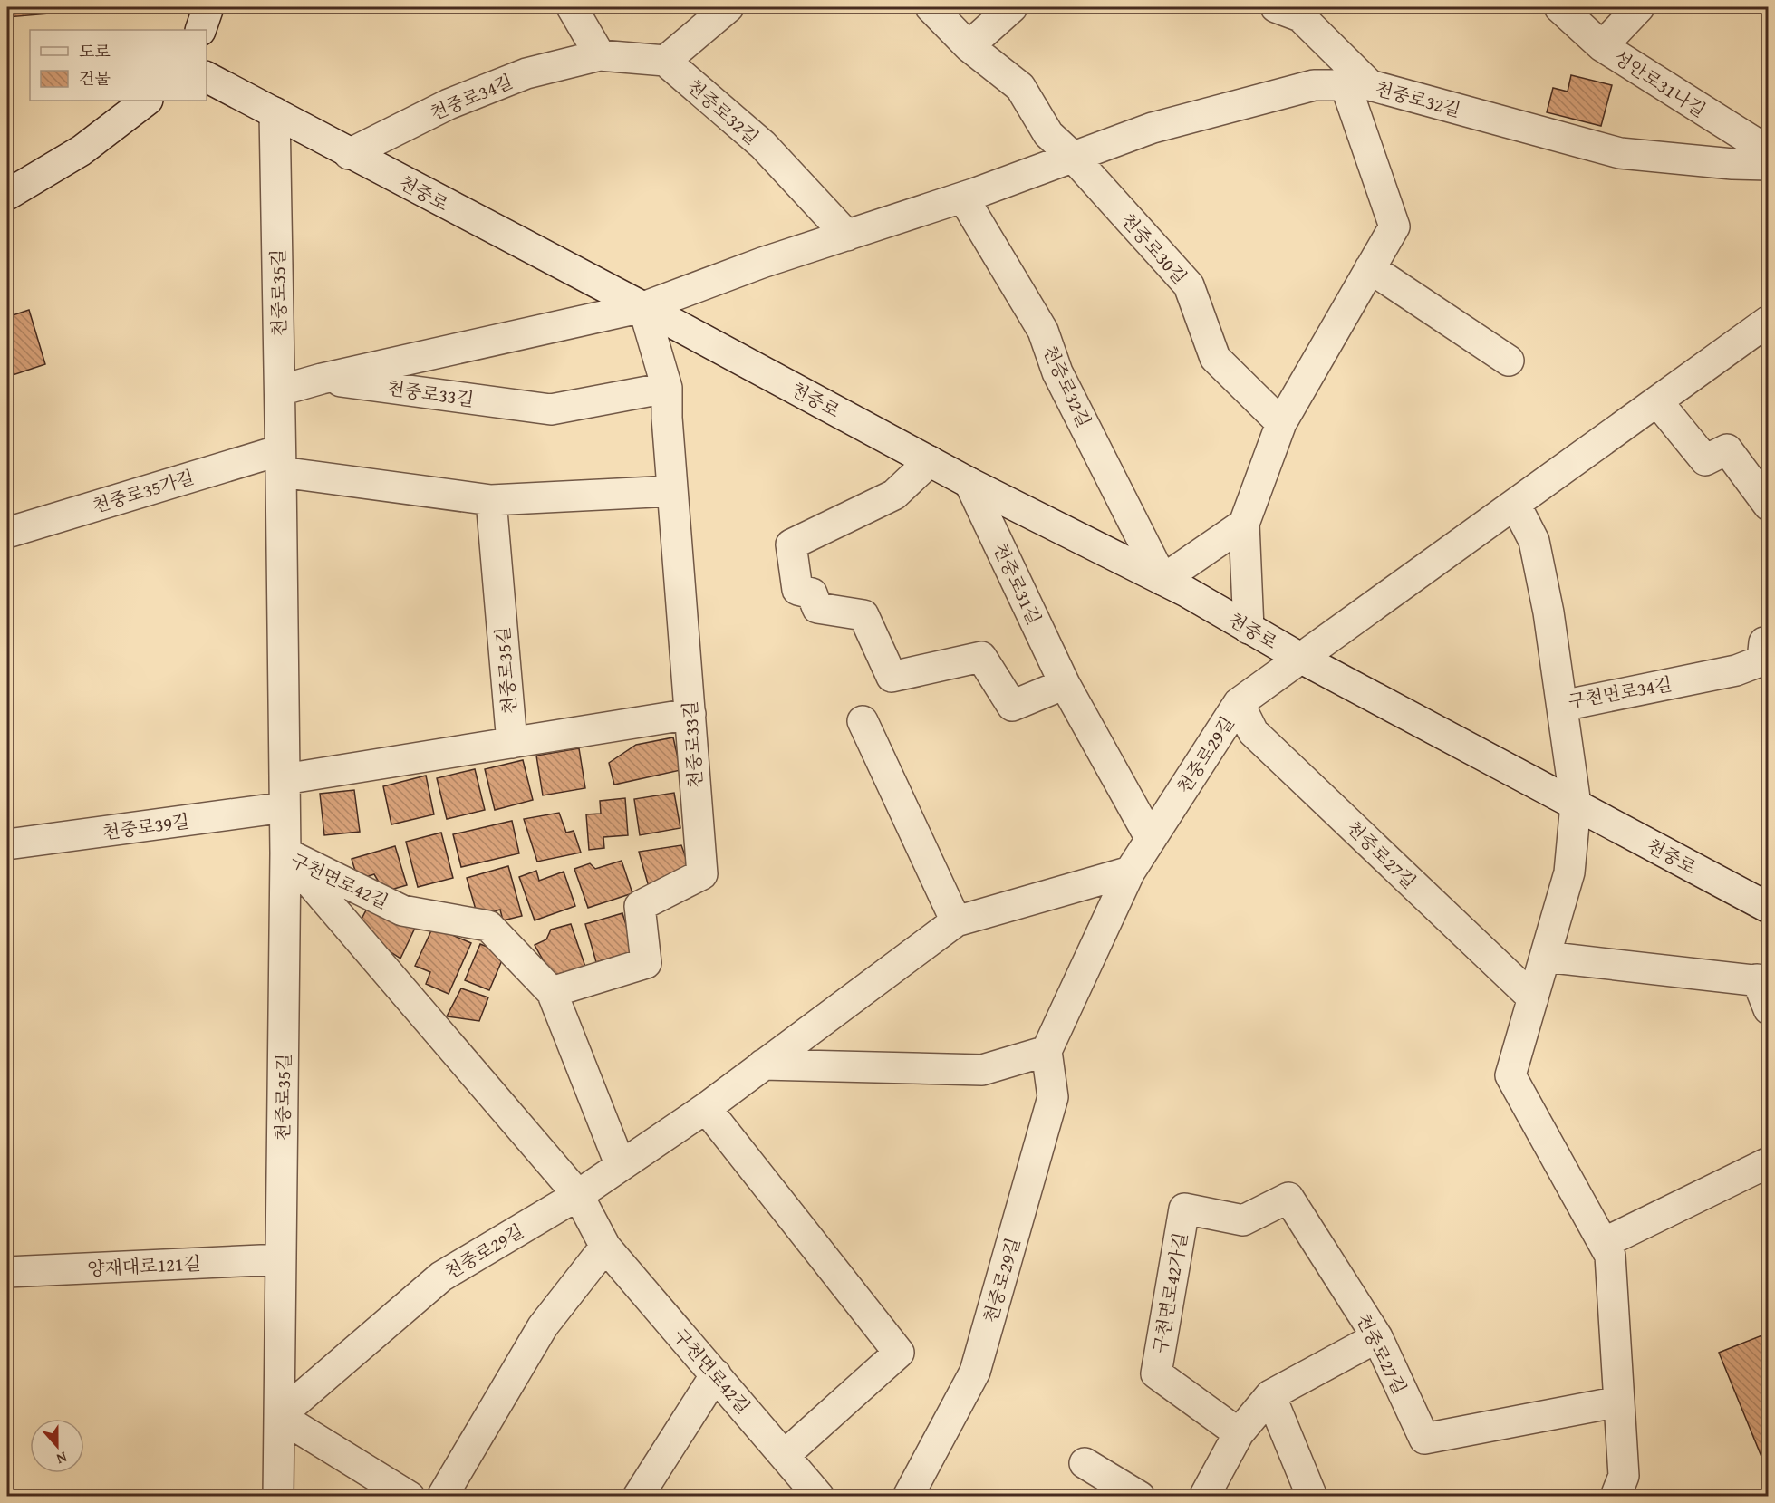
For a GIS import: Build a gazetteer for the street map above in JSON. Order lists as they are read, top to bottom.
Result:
{
  "streets": {
    "street": [
      "성안로31나길",
      "천중로34길",
      "천중로32길",
      "천중로",
      "천중로30길",
      "천중로35길",
      "천중로33길",
      "천중로35가길",
      "천중로31길",
      "구천면로34길",
      "천중로29길",
      "천중로39길",
      "천중로27길",
      "구천면로42길",
      "양재대로121길",
      "구천면로42가길"
    ]
  },
  "crossings": [
    ["천중로34길", "천중로32길"],
    ["천중로34길", "천중로"],
    ["천중로32길", "천중로"],
    ["천중로32길", "천중로30길"],
    ["천중로32길", "천중로33길"],
    ["천중로", "천중로35길"],
    ["천중로", "천중로33길"],
    ["천중로", "천중로31길"],
    ["천중로", "천중로29길"],
    ["천중로35길", "천중로35가길"],
    ["천중로35길", "천중로29길"],
    ["천중로35길", "천중로39길"],
    ["천중로35길", "구천면로42길"],
    ["천중로35길", "양재대로121길"],
    ["천중로33길", "구천면로42길"],
    ["천중로31길", "천중로29길"],
    ["천중로29길", "천중로27길"],
    ["천중로29길", "구천면로42길"],
    ["천중로27길", "구천면로42가길"]
  ],
  "legend": ["도로", "건물"],
  "north": "bottom"
}
